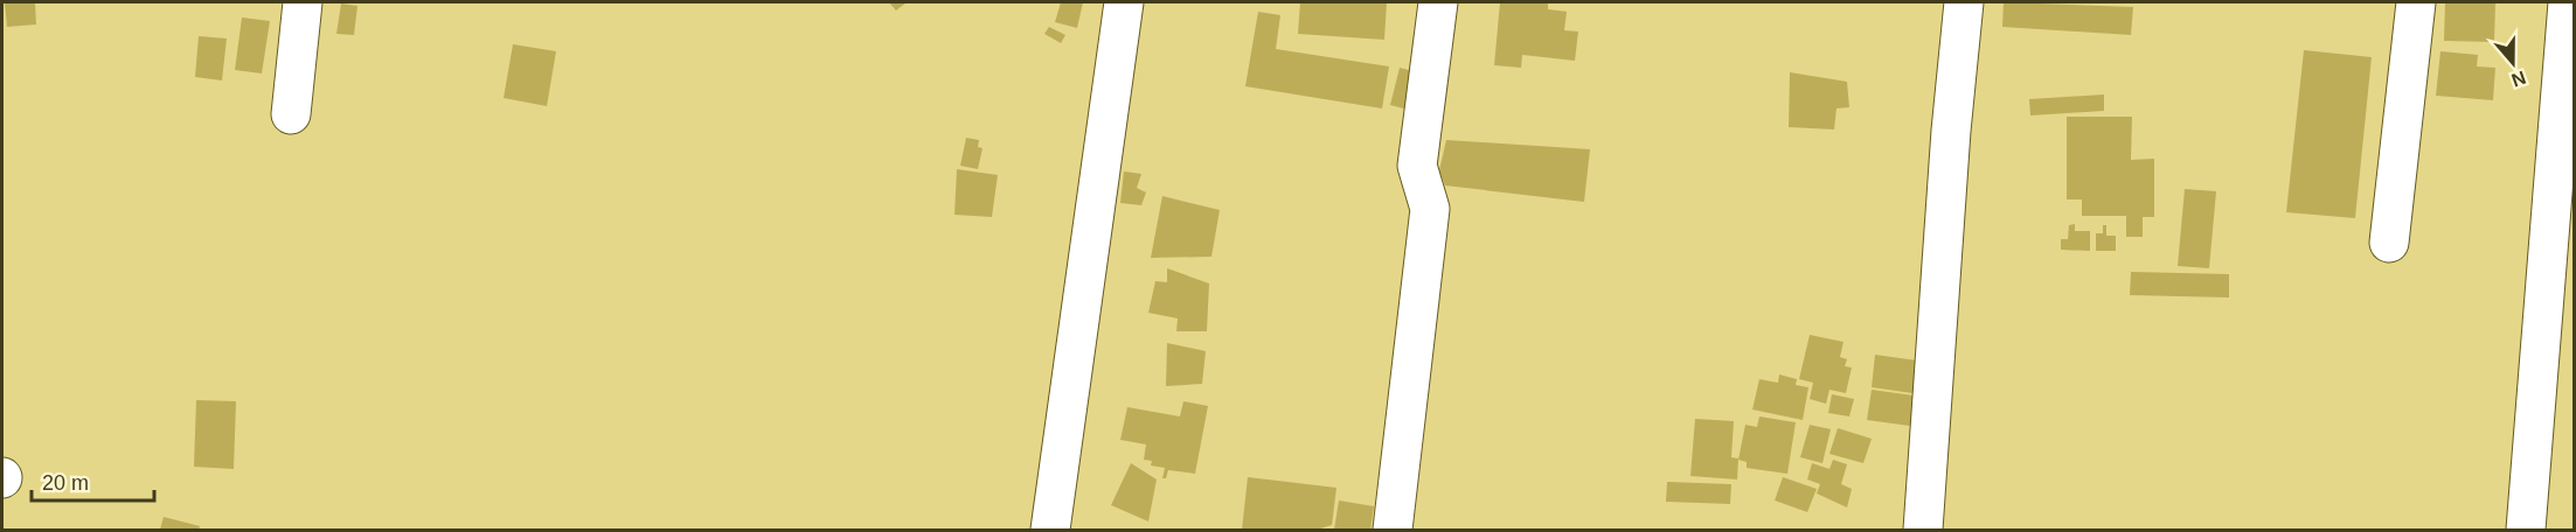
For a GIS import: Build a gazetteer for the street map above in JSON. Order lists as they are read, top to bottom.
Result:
{
  "scale_bar": "20 m",
  "north": "bottom"
}
